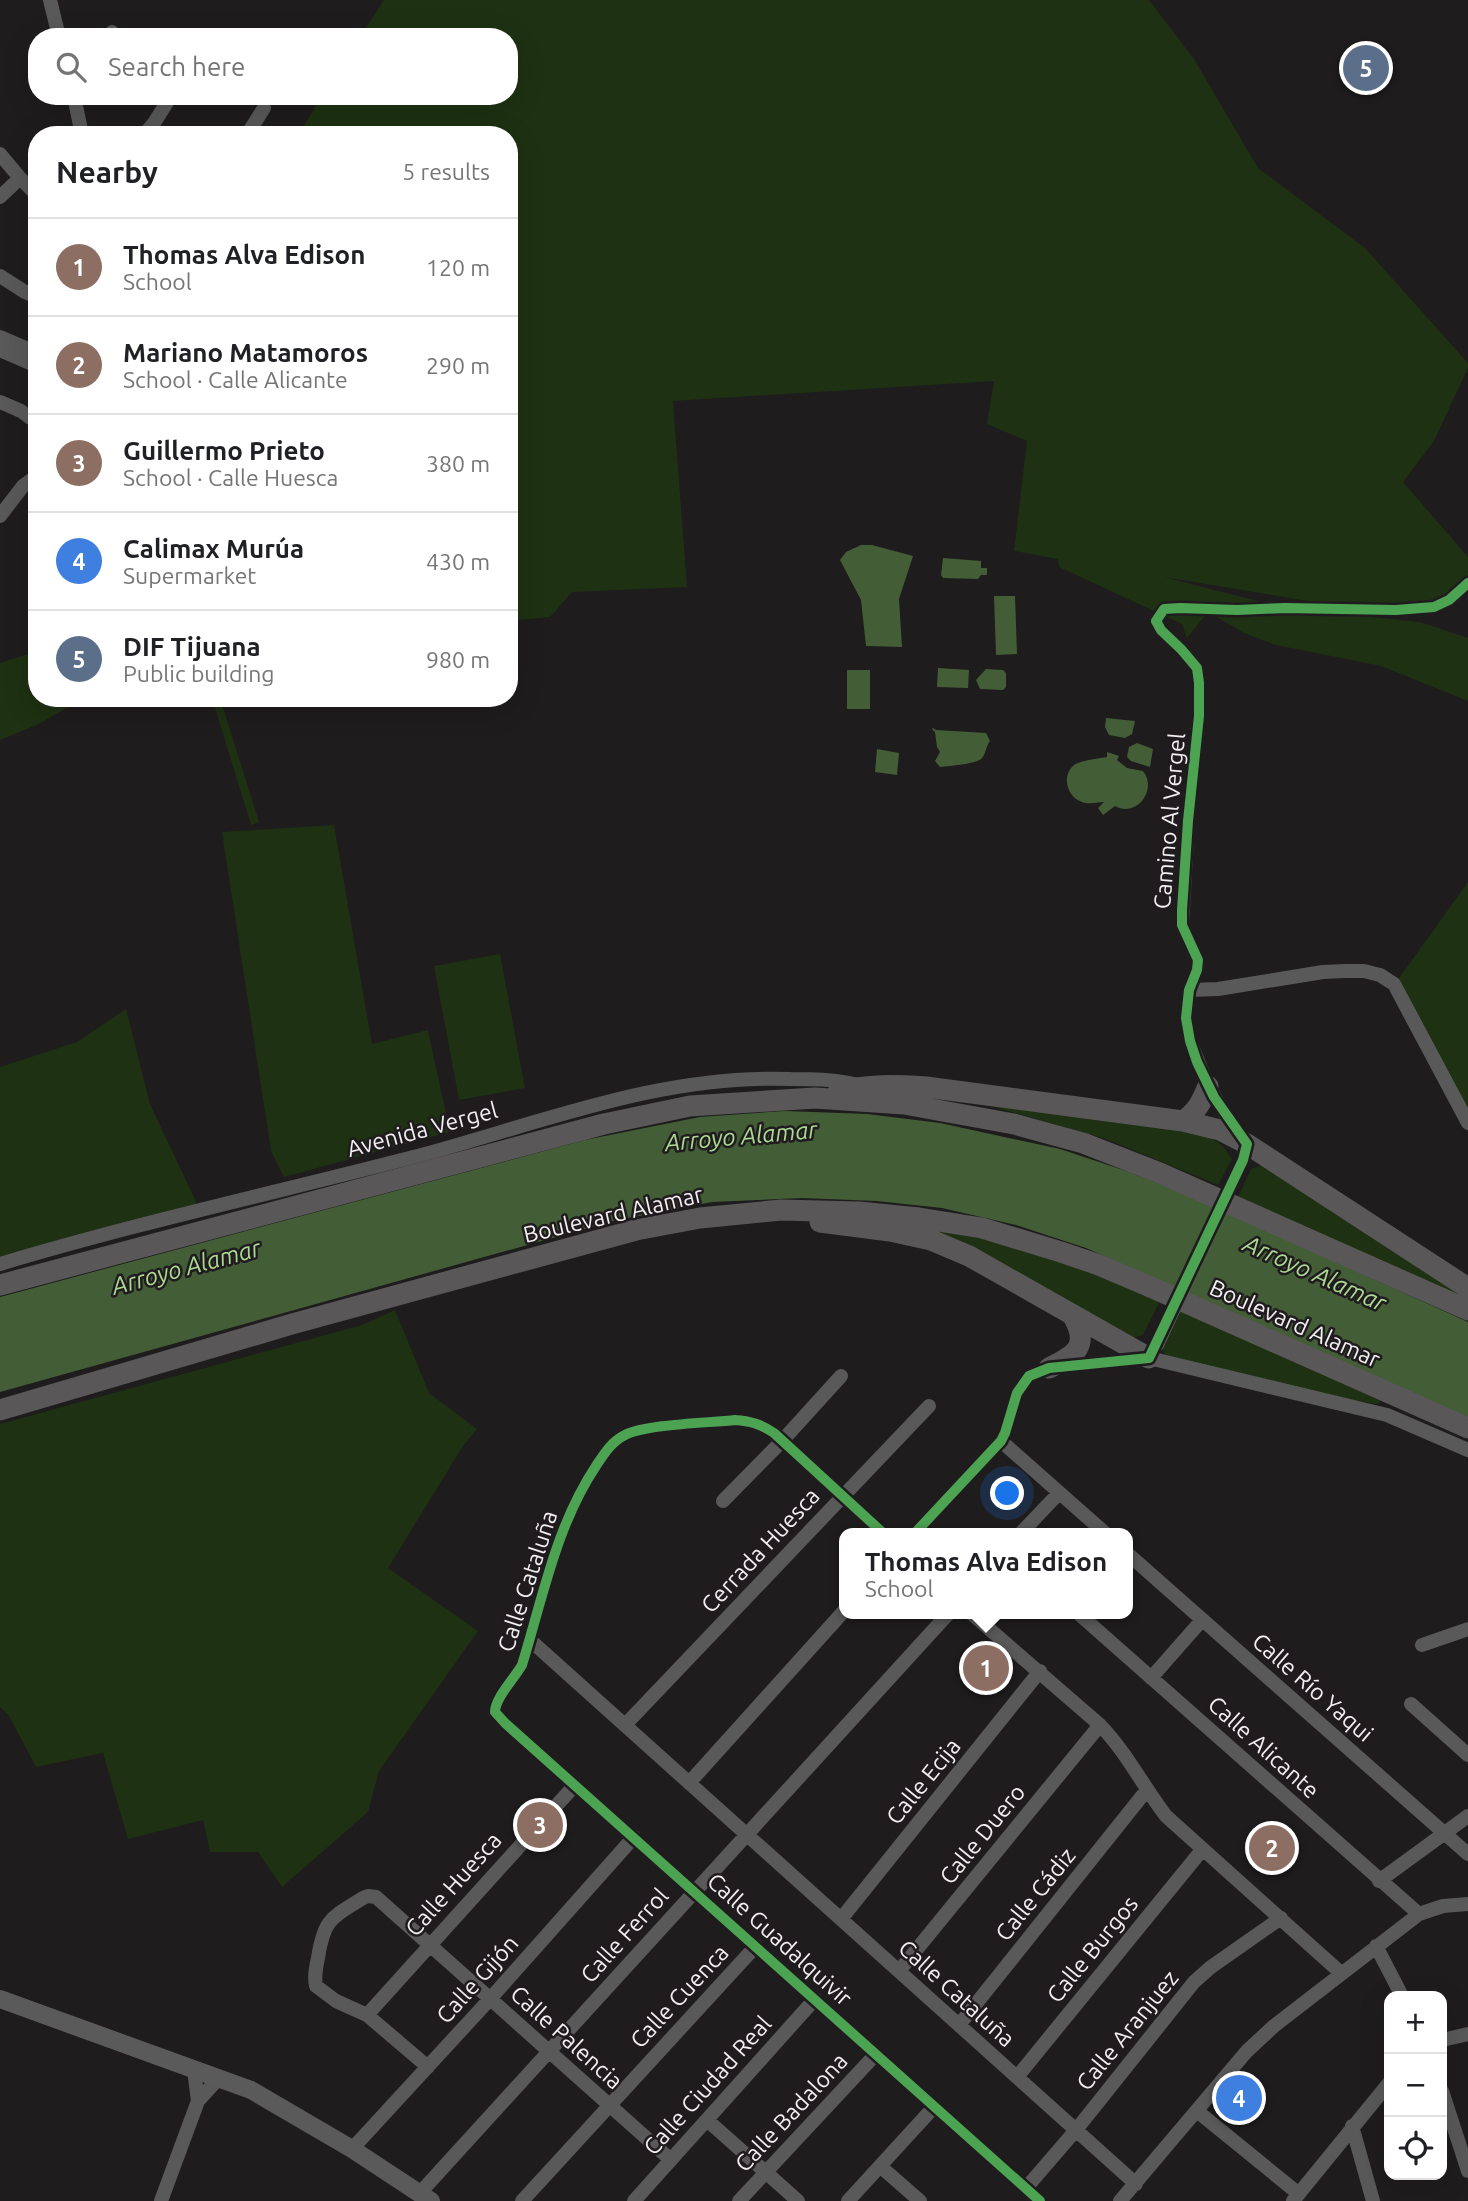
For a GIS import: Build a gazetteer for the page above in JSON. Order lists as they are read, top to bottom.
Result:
{
  "streets": {
    "highway": ["Boulevard Alamar"],
    "street": [
      "Camino Al Vergel",
      "Avenida Vergel",
      "Cerrada Huesca",
      "Calle Cataluña",
      "Calle Río Yaqui",
      "Calle Alicante",
      "Calle Ecija",
      "Calle Duero",
      "Calle Huesca",
      "Calle Cádiz",
      "Calle Ferrol",
      "Calle Guadalquivir",
      "Calle Burgos",
      "Calle Gijón",
      "Calle Cuenca",
      "Calle Aranjuez",
      "Calle Palencia",
      "Calle Ciudad Real",
      "Calle Badalona"
    ]
  },
  "crossings": [
    ["Cerrada Huesca", "Calle Cataluña"],
    ["Calle Cataluña", "Calle Ecija"],
    ["Calle Cataluña", "Calle Duero"],
    ["Calle Cataluña", "Calle Cádiz"],
    ["Calle Cataluña", "Calle Ferrol"],
    ["Calle Cataluña", "Calle Guadalquivir"],
    ["Calle Cataluña", "Calle Burgos"],
    ["Calle Cataluña", "Calle Aranjuez"],
    ["Calle Huesca", "Calle Guadalquivir"],
    ["Calle Huesca", "Calle Palencia"],
    ["Calle Ferrol", "Calle Guadalquivir"],
    ["Calle Ferrol", "Calle Palencia"],
    ["Calle Guadalquivir", "Calle Gijón"],
    ["Calle Guadalquivir", "Calle Cuenca"],
    ["Calle Guadalquivir", "Calle Aranjuez"],
    ["Calle Guadalquivir", "Calle Ciudad Real"],
    ["Calle Guadalquivir", "Calle Badalona"],
    ["Calle Gijón", "Calle Palencia"],
    ["Calle Cuenca", "Calle Palencia"],
    ["Calle Palencia", "Calle Ciudad Real"]
  ],
  "water": ["Arroyo Alamar"],
  "page": {
    "search": "Search here",
    "pins": [
      "5",
      "1",
      "3",
      "2",
      "4"
    ],
    "heading": ["Nearby", "5 results"],
    "list": [
      {
        "mark": "1",
        "name": "Thomas Alva Edison",
        "note": "School",
        "value": "120 m"
      },
      {
        "mark": "2",
        "name": "Mariano Matamoros",
        "note": "School · Calle Alicante",
        "value": "290 m"
      },
      {
        "mark": "3",
        "name": "Guillermo Prieto",
        "note": "School · Calle Huesca",
        "value": "380 m"
      },
      {
        "mark": "4",
        "name": "Calimax Murúa",
        "note": "Supermarket",
        "value": "430 m"
      },
      {
        "mark": "5",
        "name": "DIF Tijuana",
        "note": "Public building",
        "value": "980 m"
      }
    ],
    "popup": ["Thomas Alva Edison", "School"],
    "map_buttons": ["+", "−"]
  }
}
